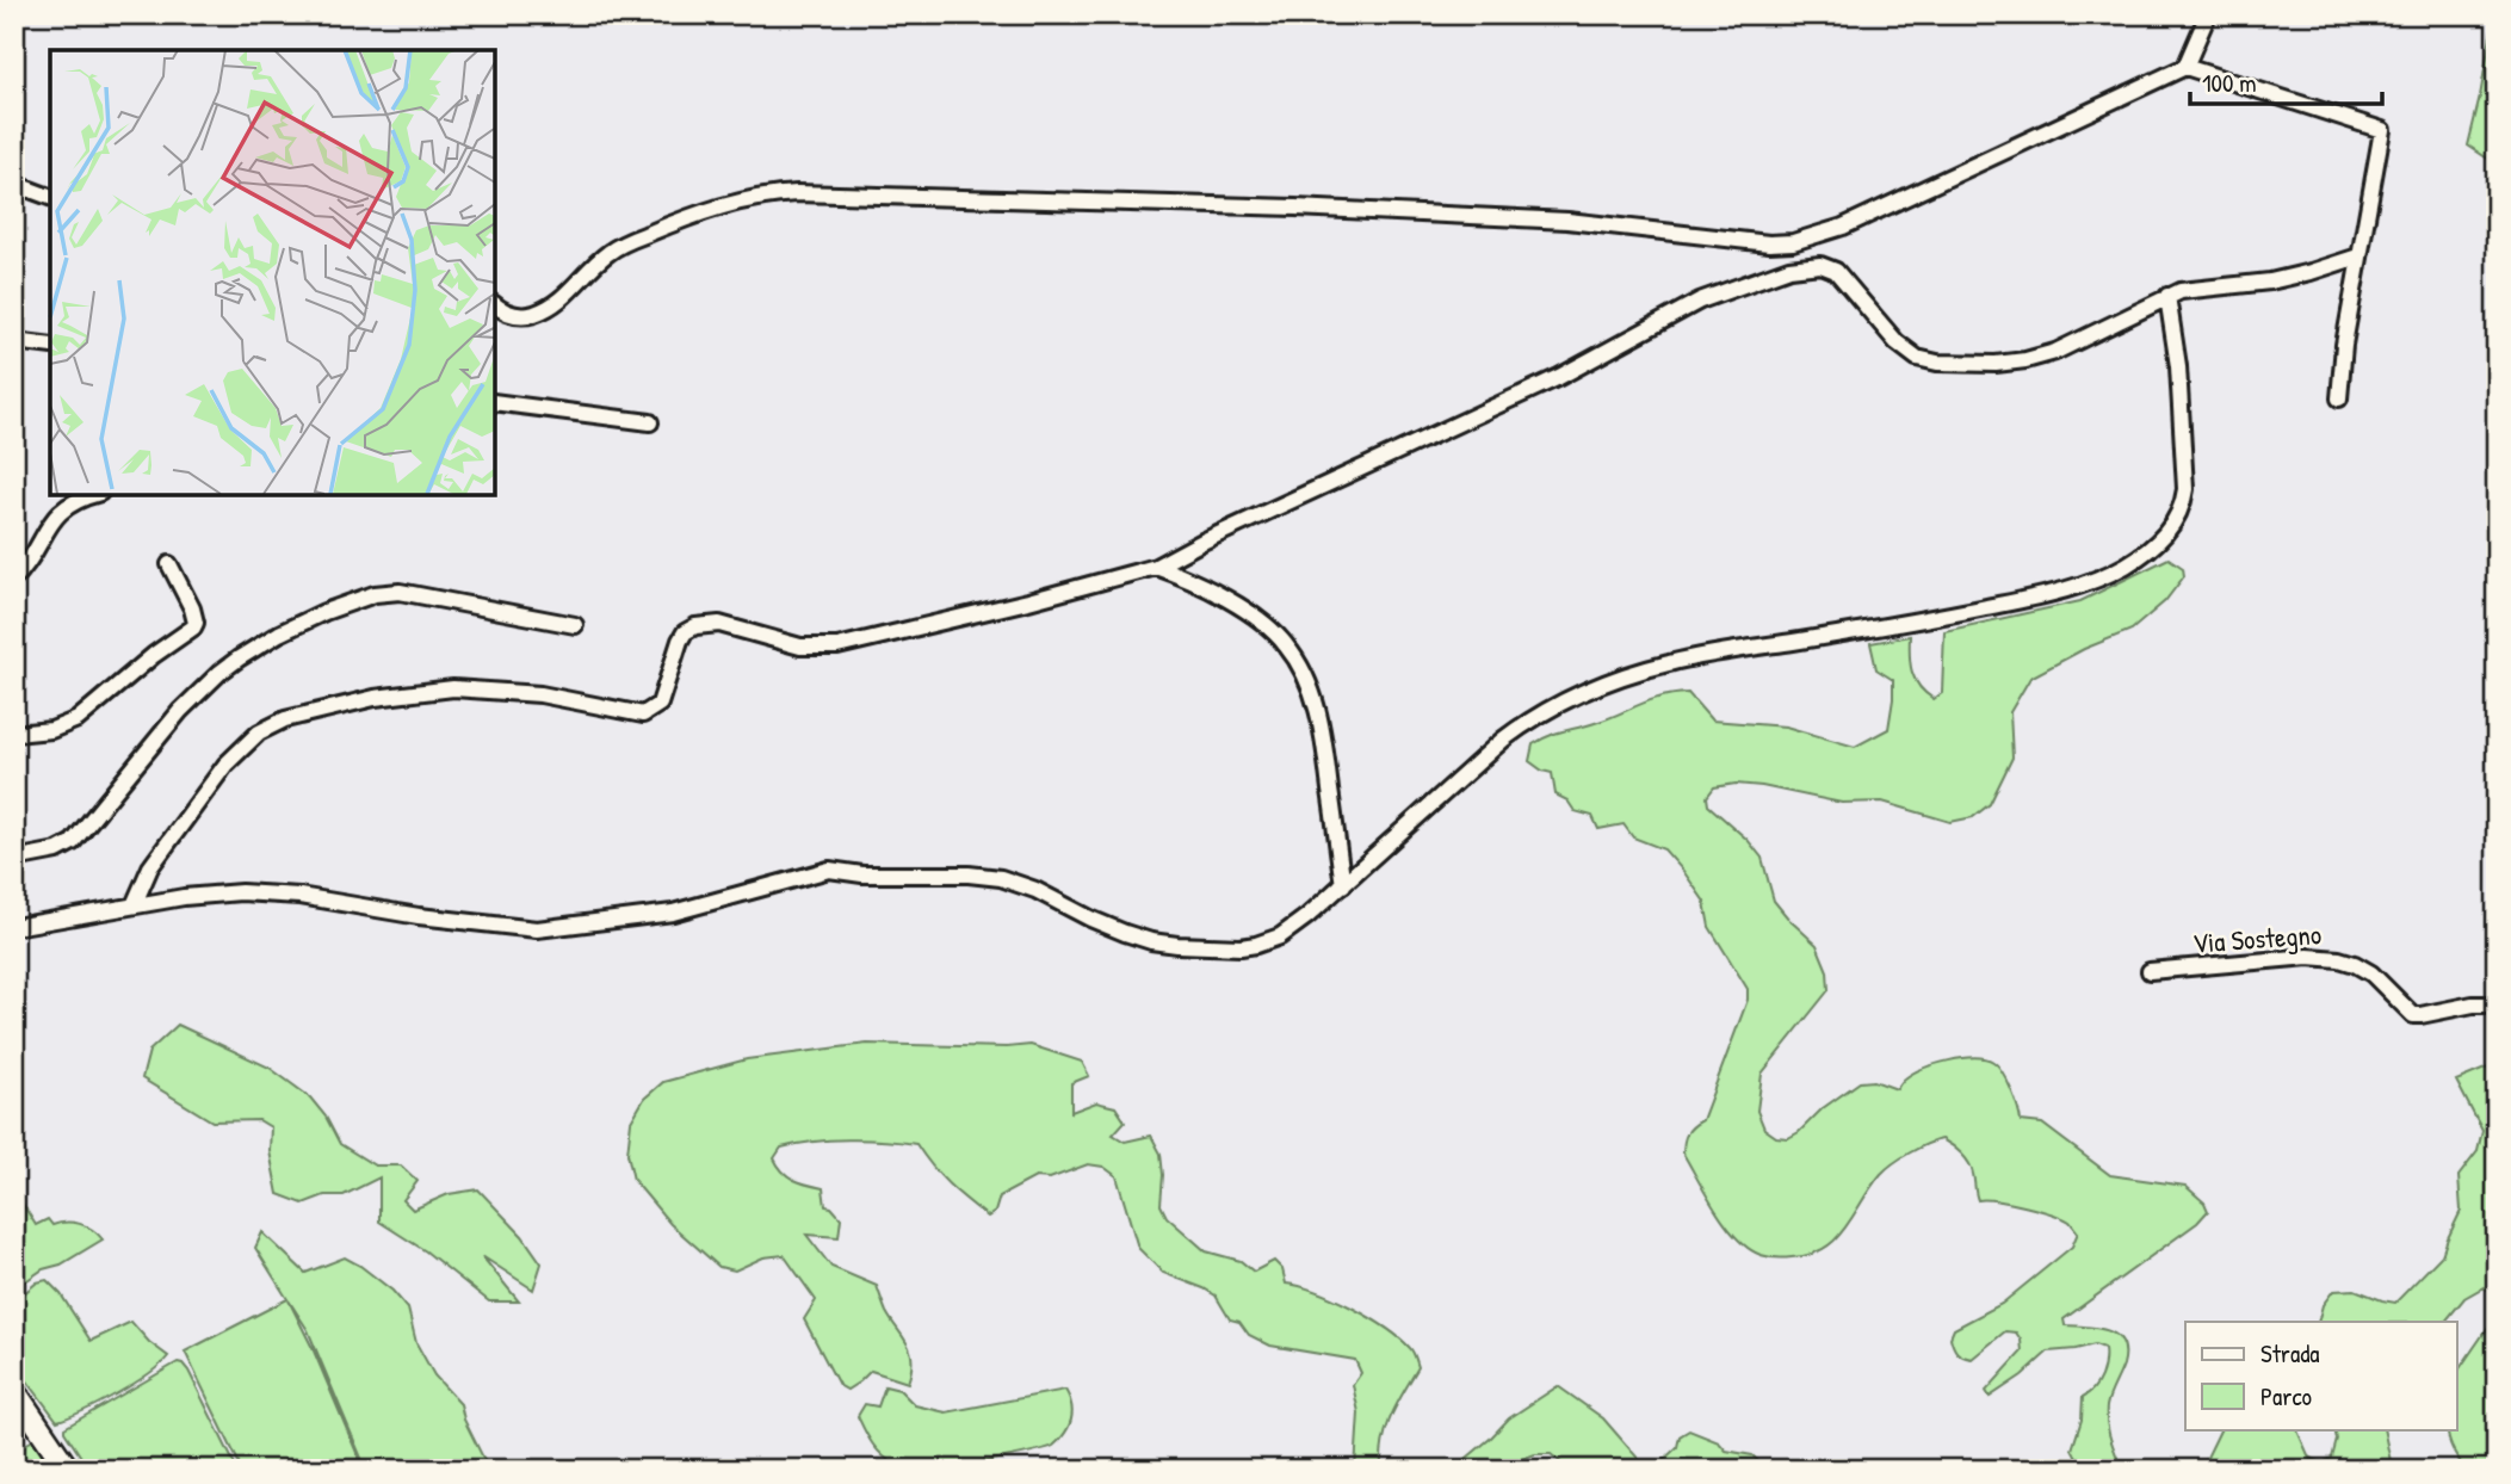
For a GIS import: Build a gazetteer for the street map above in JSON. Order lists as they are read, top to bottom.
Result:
{
  "streets": {
    "street": ["Via Sostegno"]
  },
  "legend": ["Strada", "Parco"],
  "scale_bar": "100 m"
}
